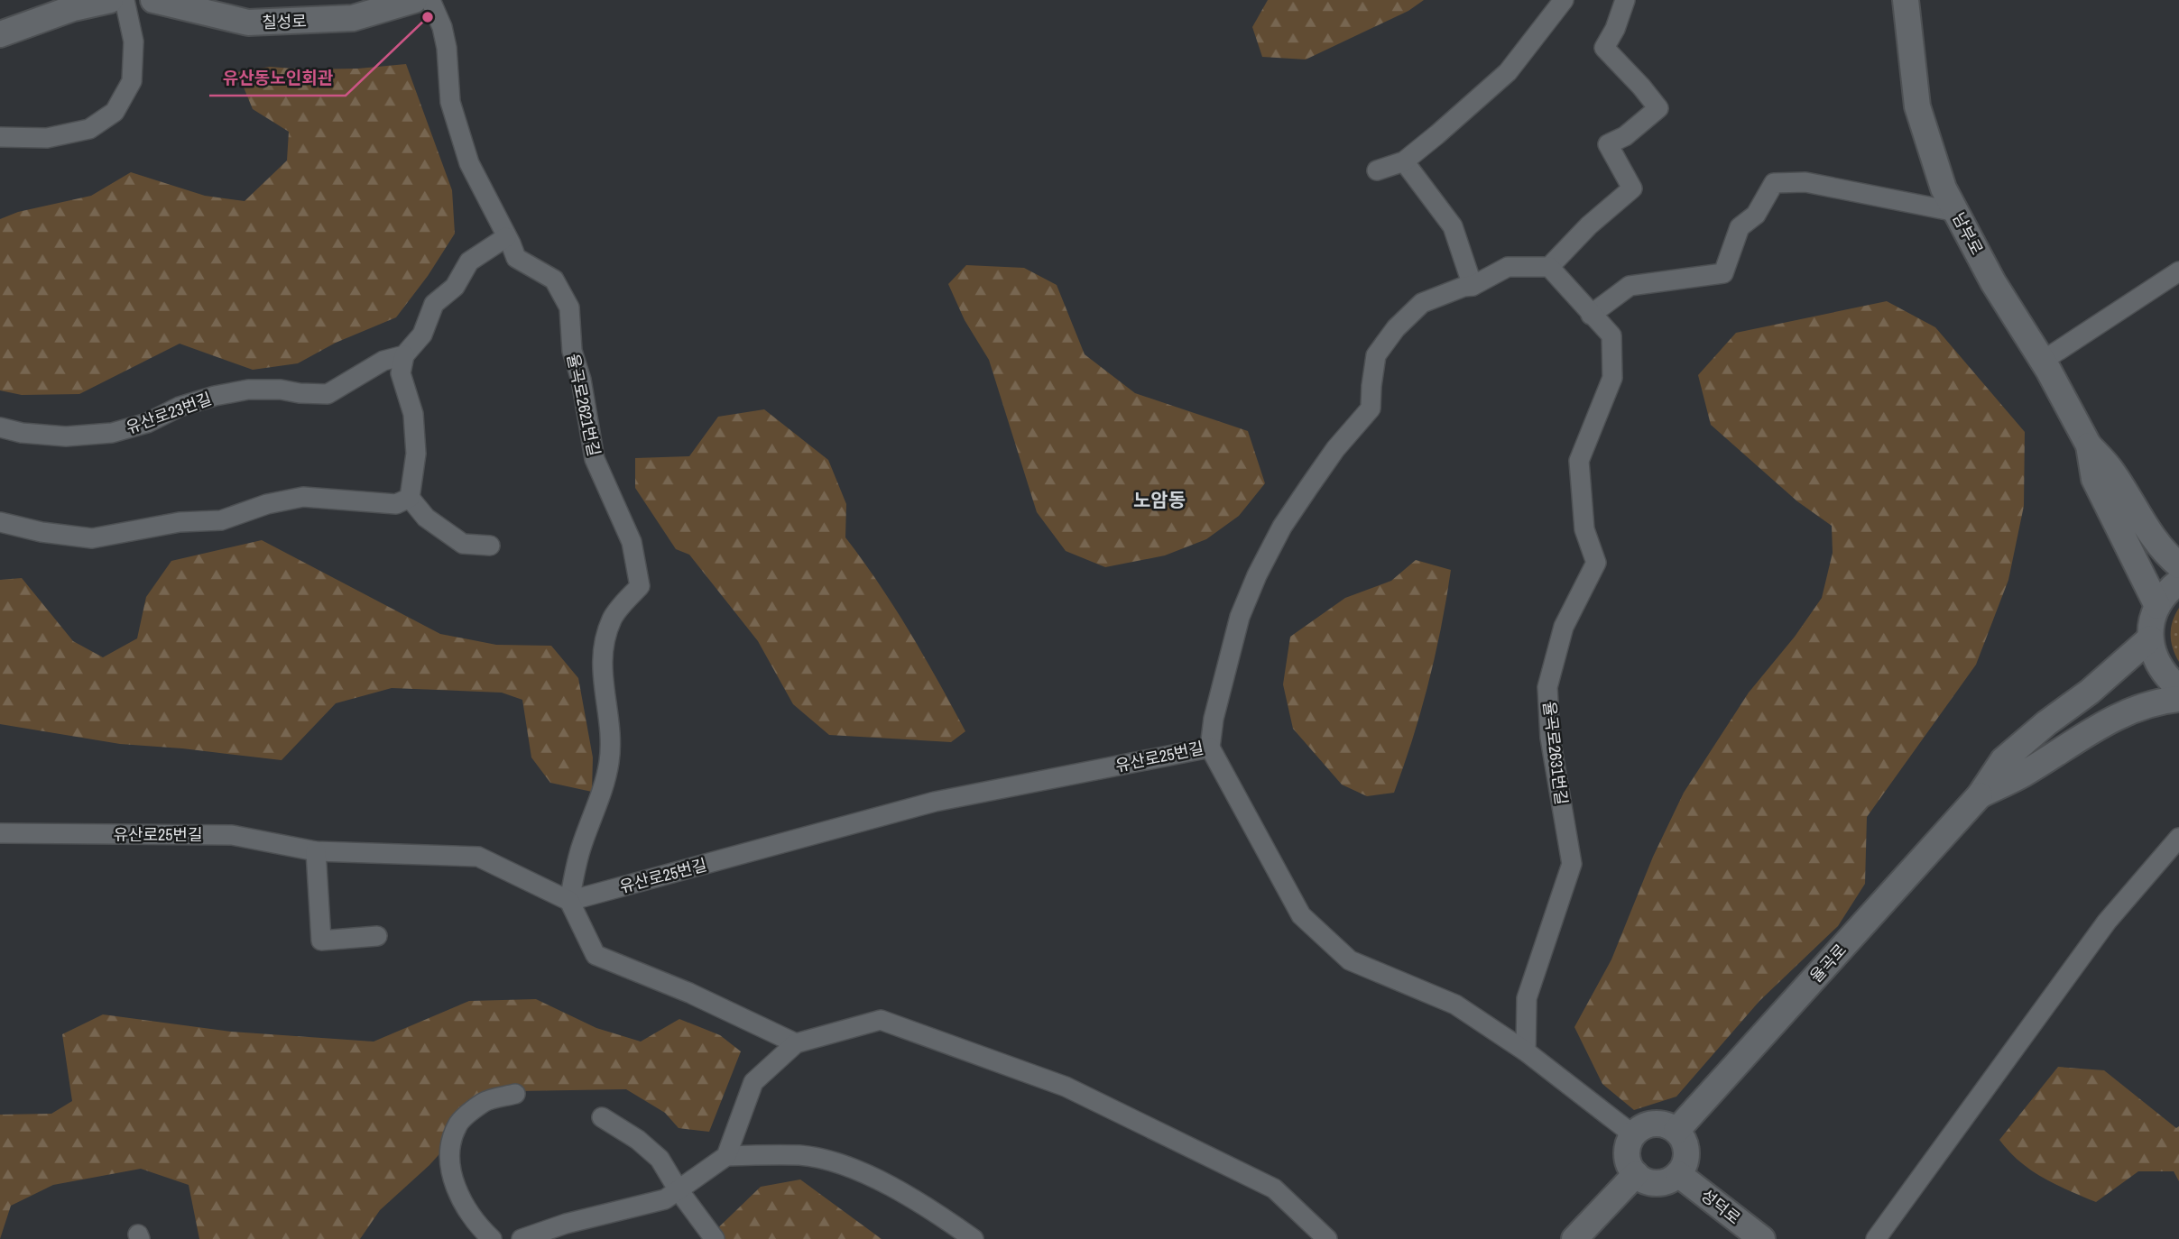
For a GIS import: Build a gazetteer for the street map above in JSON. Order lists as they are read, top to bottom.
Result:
{
  "streets": {
    "street": [
      "칠성로",
      "남부로",
      "율곡로2621번길",
      "유산로23번길",
      "율곡로2631번길",
      "유산로25번길",
      "율곡로",
      "성덕로"
    ]
  },
  "crossings": [
    ["율곡로2621번길", "유산로25번길"],
    ["율곡로", "성덕로"]
  ],
  "districts": ["노암동"],
  "places": ["유산동노인회관"]
}
